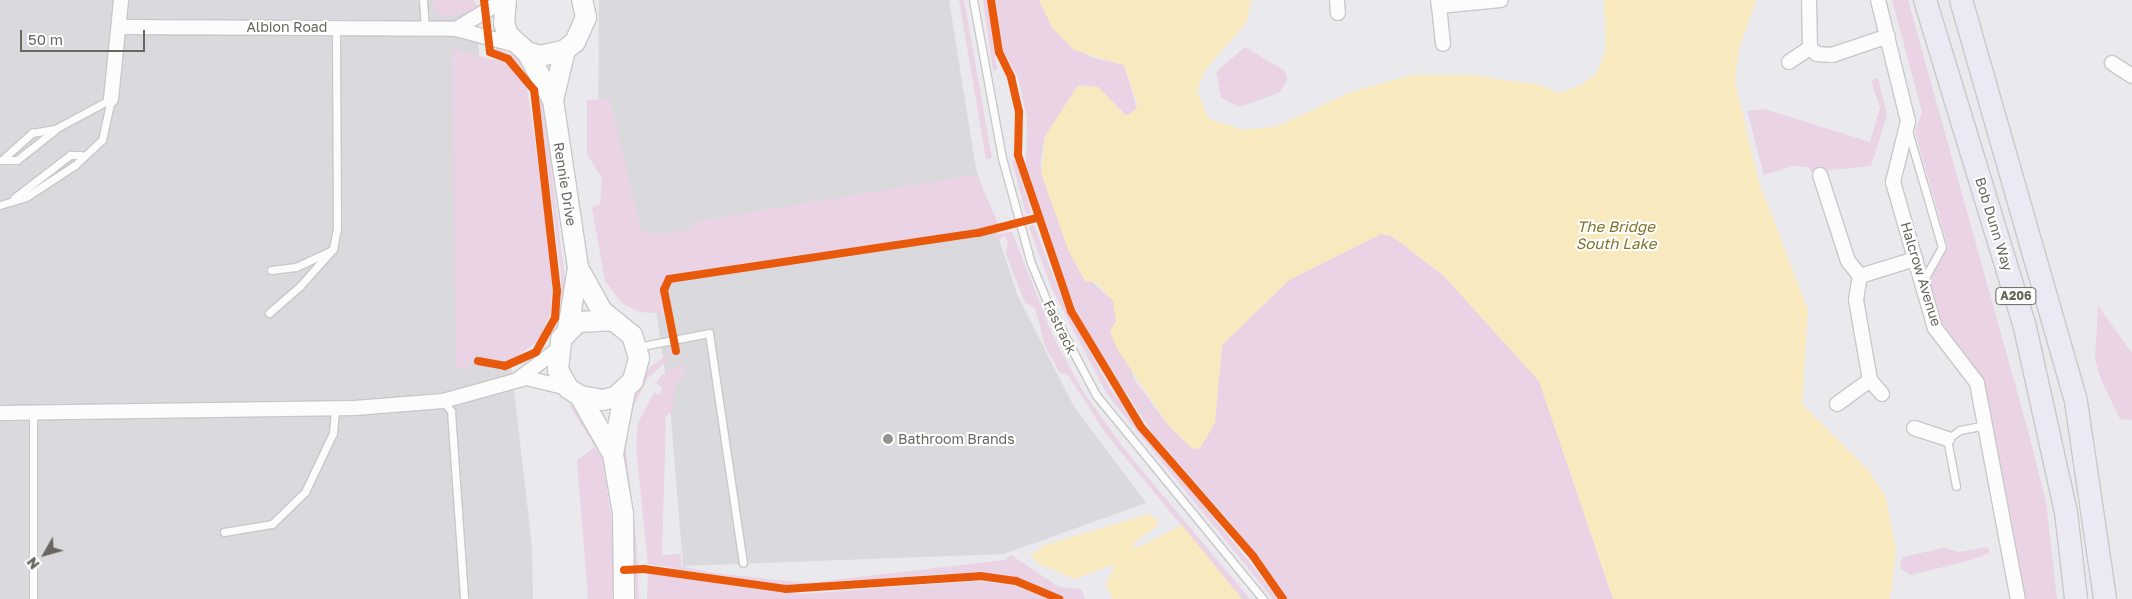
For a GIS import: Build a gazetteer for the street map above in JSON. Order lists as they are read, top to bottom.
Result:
{
  "streets": {
    "main road": ["Bob Dunn Way", "A206"],
    "street": ["Albion Road", "Rennie Drive", "Halcrow Avenue"],
    "lane": ["Fastrack"]
  },
  "crossings": [
    ["Albion Road", "Rennie Drive"]
  ],
  "water": ["The Bridge South Lake"],
  "places": ["Bathroom Brands"],
  "scale_bar": "50 m",
  "north": "bottom left"
}
